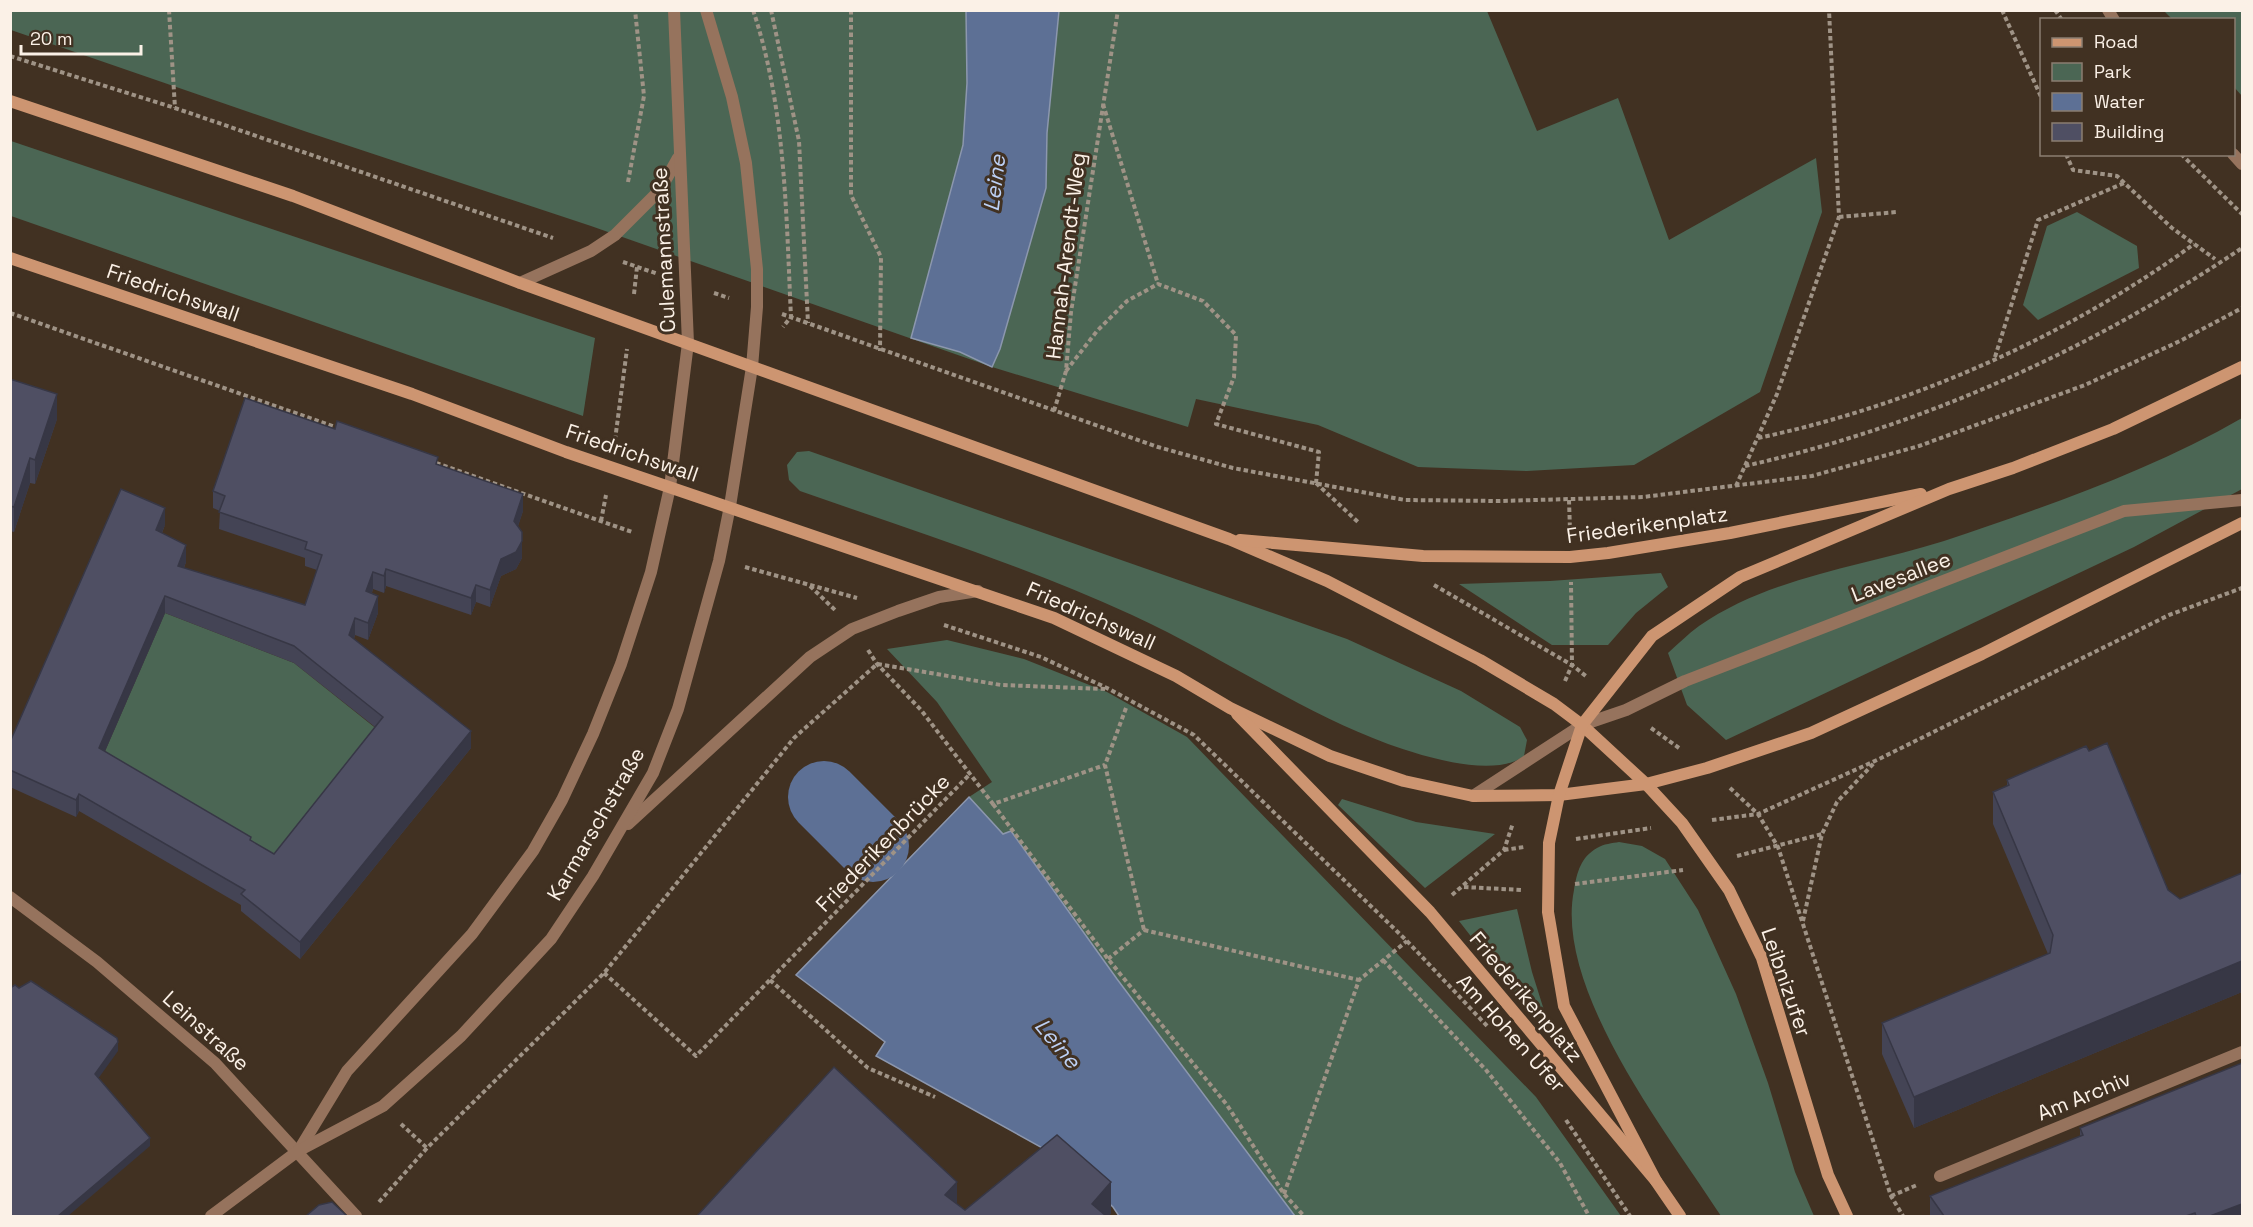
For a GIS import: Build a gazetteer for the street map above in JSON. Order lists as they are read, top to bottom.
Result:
{
  "streets": {
    "main road": ["Friedrichswall", "Friederikenplatz", "Leibnizufer"],
    "street": [
      "Culemannstraße",
      "Lavesallee",
      "Karmarschstraße",
      "Leinstraße",
      "Am Archiv"
    ],
    "path": ["Hannah-Arendt-Weg", "Friederikenbrücke", "Am Hohen Ufer"]
  },
  "crossings": [
    ["Culemannstraße", "Friedrichswall"],
    ["Culemannstraße", "Karmarschstraße"],
    ["Friedrichswall", "Friederikenplatz"],
    ["Friedrichswall", "Karmarschstraße"],
    ["Friederikenplatz", "Lavesallee"],
    ["Karmarschstraße", "Leinstraße"]
  ],
  "water": ["Leine"],
  "legend": [
    "Road",
    "Park",
    "Water",
    "Building"
  ],
  "scale_bar": "20 m"
}
